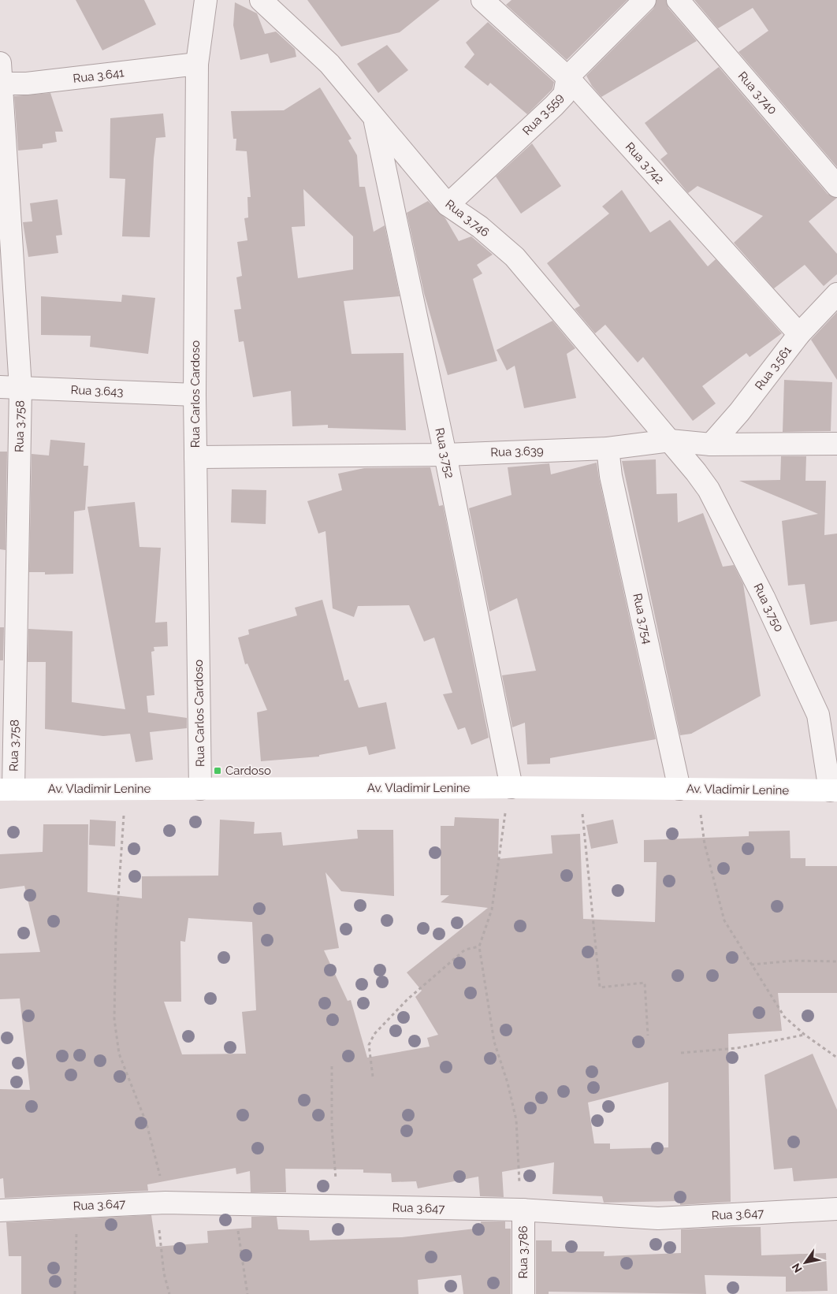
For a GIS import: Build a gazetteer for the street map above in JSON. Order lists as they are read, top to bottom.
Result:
{
  "streets": {
    "main road": ["Av. Vladimir Lenine"],
    "street": [
      "Rua 3.641",
      "Rua 3.740",
      "Rua 3.559",
      "Rua 3.742",
      "Rua 3.746",
      "Rua 3.561",
      "Rua 3.643",
      "Rua Carlos Cardoso",
      "Rua 3.758",
      "Rua 3.639",
      "Rua 3.752",
      "Rua 3.750",
      "Rua 3.754",
      "Rua 3.647",
      "Rua 3.786"
    ]
  },
  "crossings": [
    ["Rua 3.641", "Rua Carlos Cardoso"],
    ["Rua 3.641", "Rua 3.758"],
    ["Rua 3.559", "Rua 3.742"],
    ["Rua 3.559", "Rua 3.746"],
    ["Rua 3.742", "Rua 3.561"],
    ["Rua 3.746", "Rua 3.639"],
    ["Rua 3.746", "Rua 3.752"],
    ["Rua 3.746", "Rua 3.750"],
    ["Rua 3.561", "Rua 3.639"],
    ["Rua 3.643", "Rua Carlos Cardoso"],
    ["Rua 3.643", "Rua 3.758"],
    ["Rua Carlos Cardoso", "Rua 3.639"],
    ["Rua Carlos Cardoso", "Av. Vladimir Lenine"],
    ["Rua 3.758", "Av. Vladimir Lenine"],
    ["Rua 3.639", "Rua 3.752"],
    ["Rua 3.639", "Rua 3.750"],
    ["Rua 3.639", "Rua 3.754"],
    ["Rua 3.752", "Av. Vladimir Lenine"],
    ["Rua 3.750", "Av. Vladimir Lenine"],
    ["Rua 3.754", "Av. Vladimir Lenine"],
    ["Rua 3.647", "Rua 3.786"]
  ],
  "places": {
    "transit": ["Cardoso"]
  },
  "north": "bottom left"
}
